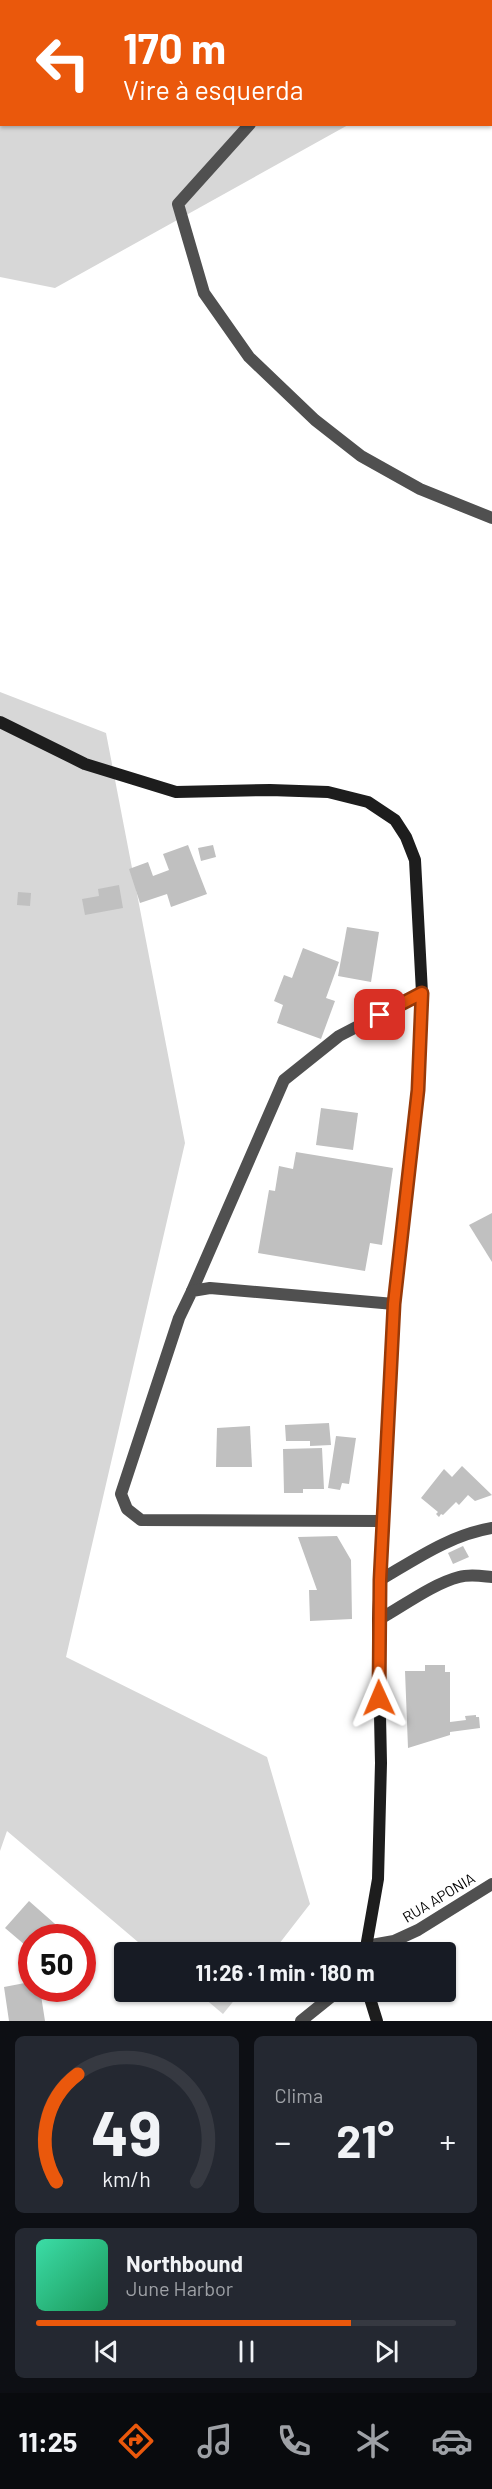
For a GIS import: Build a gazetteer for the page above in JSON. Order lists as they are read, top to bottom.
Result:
{
  "streets": {
    "street": ["RUA APONIA"]
  },
  "page": {
    "turn": ["170 m", "Vire à esquerda"],
    "limit": "50",
    "trip": "11:26 · 1 min · 180 m",
    "tile": "Clima",
    "heat": ["−", "21°", "+"],
    "song": ["Northbound", "June Harbor"],
    "tabs": "11:25",
    "gauge": ["49", "km/h"]
  }
}
